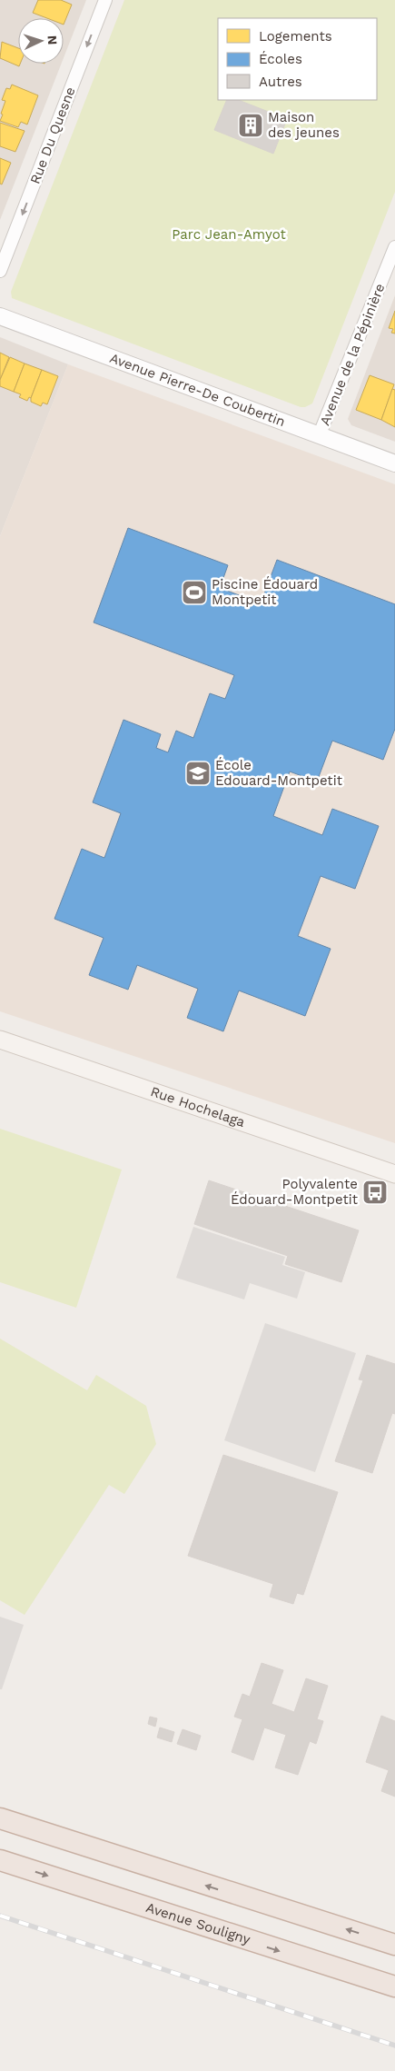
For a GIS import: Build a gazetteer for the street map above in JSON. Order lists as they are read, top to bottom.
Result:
{
  "streets": {
    "highway": ["Avenue Souligny"],
    "main road": ["Rue Hochelaga"],
    "street": ["Rue Du Quesne", "Avenue de la Pépinière", "Avenue Pierre-De Coubertin"]
  },
  "crossings": [
    ["Avenue de la Pépinière", "Avenue Pierre-De Coubertin"]
  ],
  "one_way": ["Rue Du Quesne"],
  "parks": ["Parc Jean-Amyot"],
  "places": {
    "building": ["Maison des jeunes"],
    "sports": ["Piscine Édouard Montpetit"],
    "school or university": ["École Edouard-Montpetit"],
    "bus stop": ["Polyvalente Édouard-Montpetit"]
  },
  "legend": ["Logements", "Écoles", "Autres"],
  "north": "right"
}
